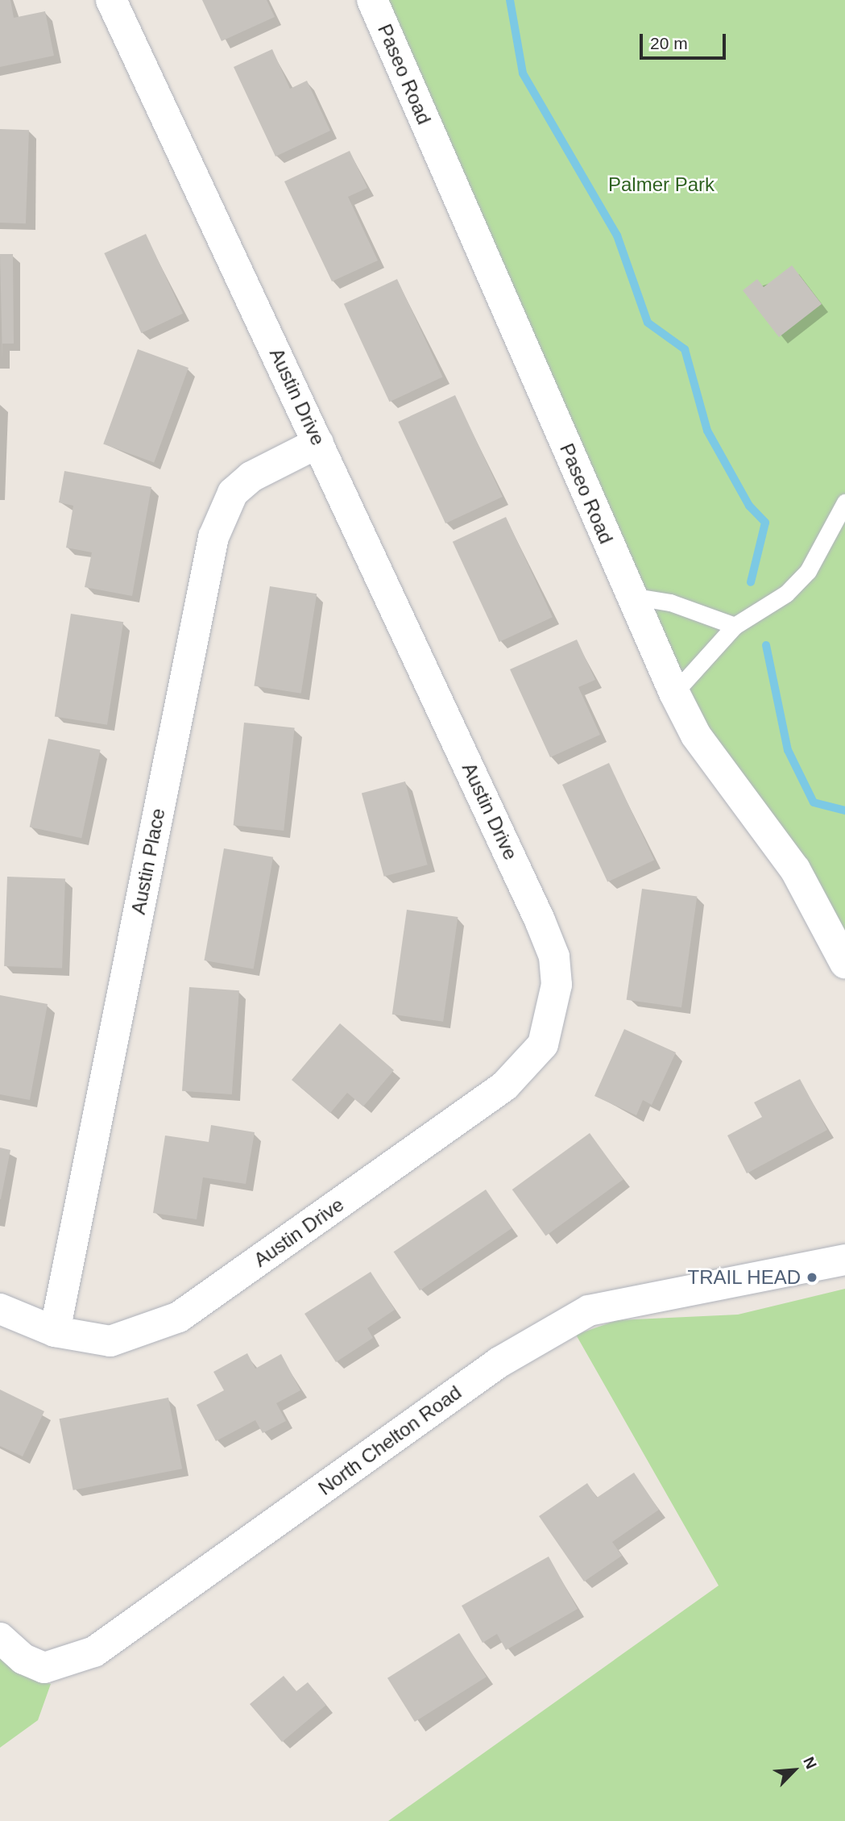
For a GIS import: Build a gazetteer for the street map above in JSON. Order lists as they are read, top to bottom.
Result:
{
  "streets": {
    "street": [
      "Paseo Road",
      "Austin Drive",
      "Austin Place",
      "North Chelton Road"
    ]
  },
  "crossings": [
    ["Austin Drive", "Austin Place"]
  ],
  "parks": ["Palmer Park"],
  "places": ["TRAIL HEAD"],
  "scale_bar": "20 m",
  "north": "top right"
}
